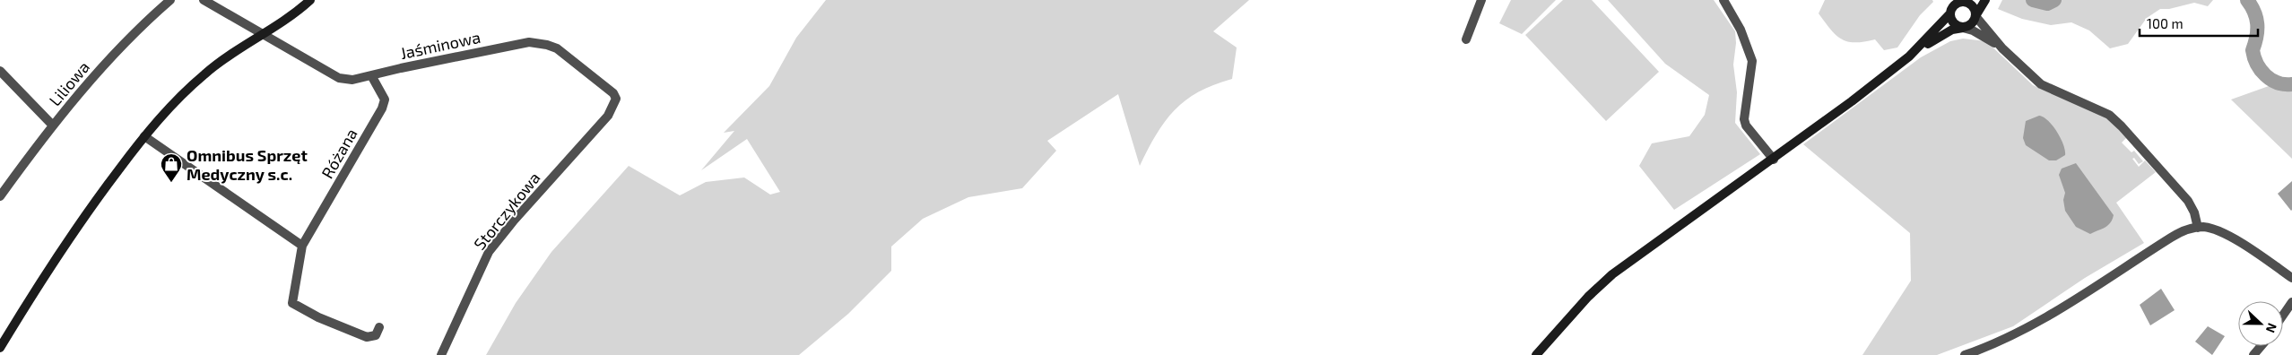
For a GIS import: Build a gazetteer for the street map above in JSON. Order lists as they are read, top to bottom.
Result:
{
  "streets": {
    "street": [
      "Jaśminowa",
      "Liliowa",
      "Różana",
      "Storczykowa"
    ]
  },
  "crossings": [
    ["Jaśminowa", "Różana"],
    ["Jaśminowa", "Storczykowa"]
  ],
  "places": {
    "shop": ["Omnibus Sprzęt Medyczny s.c."]
  },
  "scale_bar": "100 m",
  "north": "right"
}
